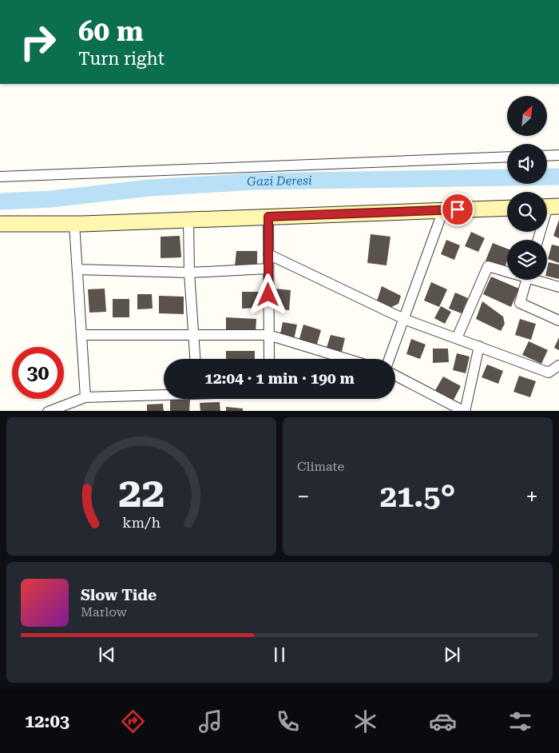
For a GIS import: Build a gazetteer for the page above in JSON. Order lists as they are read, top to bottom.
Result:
{
  "water": ["Gazi Deresi"],
  "north": "top right",
  "page": {
    "turn": ["60 m", "Turn right"],
    "limit": "30",
    "trip": "12:04 · 1 min · 190 m",
    "tile": "Climate",
    "heat": ["−", "21.5°", "+"],
    "song": ["Slow Tide", "Marlow"],
    "tabs": "12:03",
    "gauge": ["22", "km/h"]
  }
}
